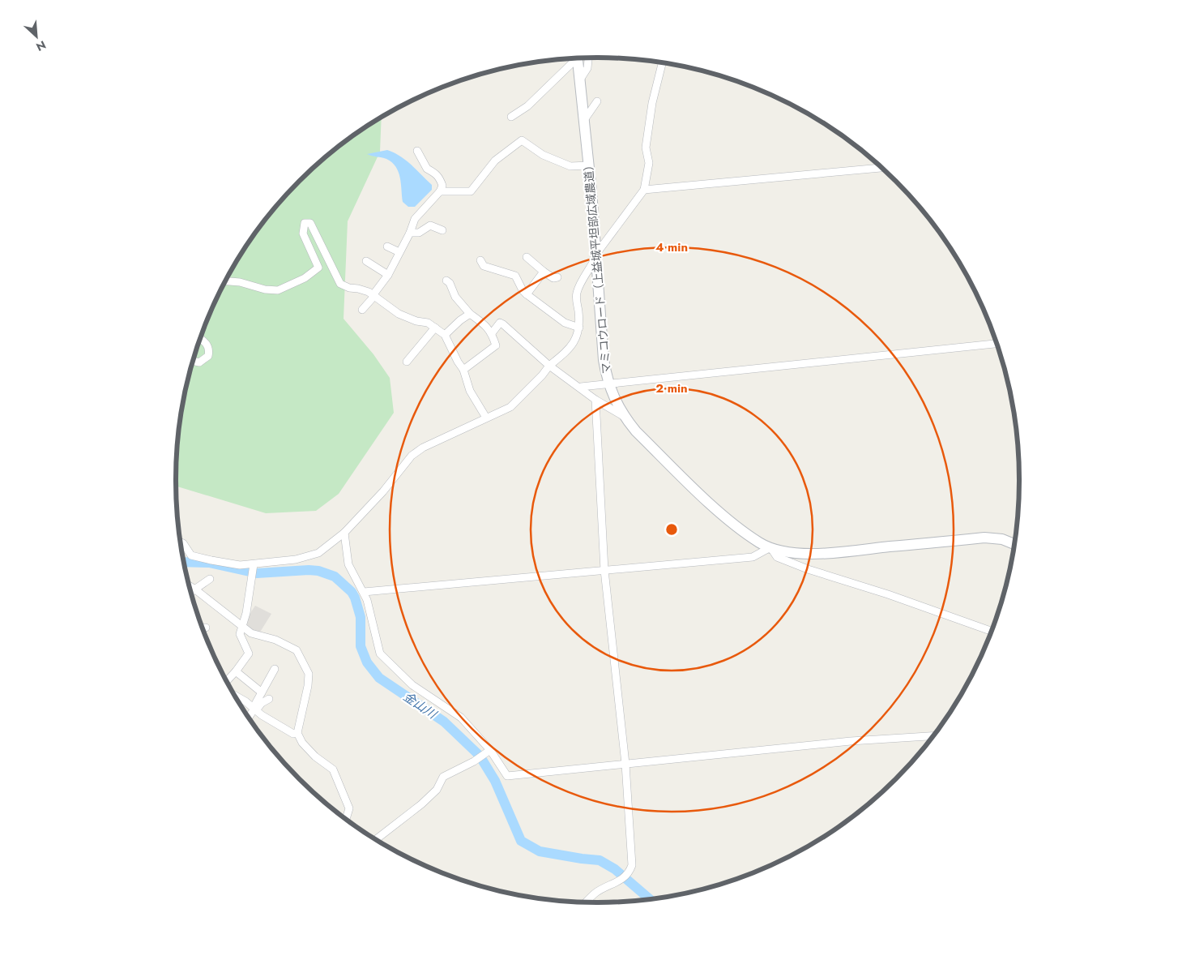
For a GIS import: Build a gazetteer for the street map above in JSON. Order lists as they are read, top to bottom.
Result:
{
  "streets": {
    "street": ["マミコウロード（上益城平坦部広域農道）"]
  },
  "water": ["金山川"],
  "north": "bottom right",
  "rings": ["4 min", "2 min"]
}
